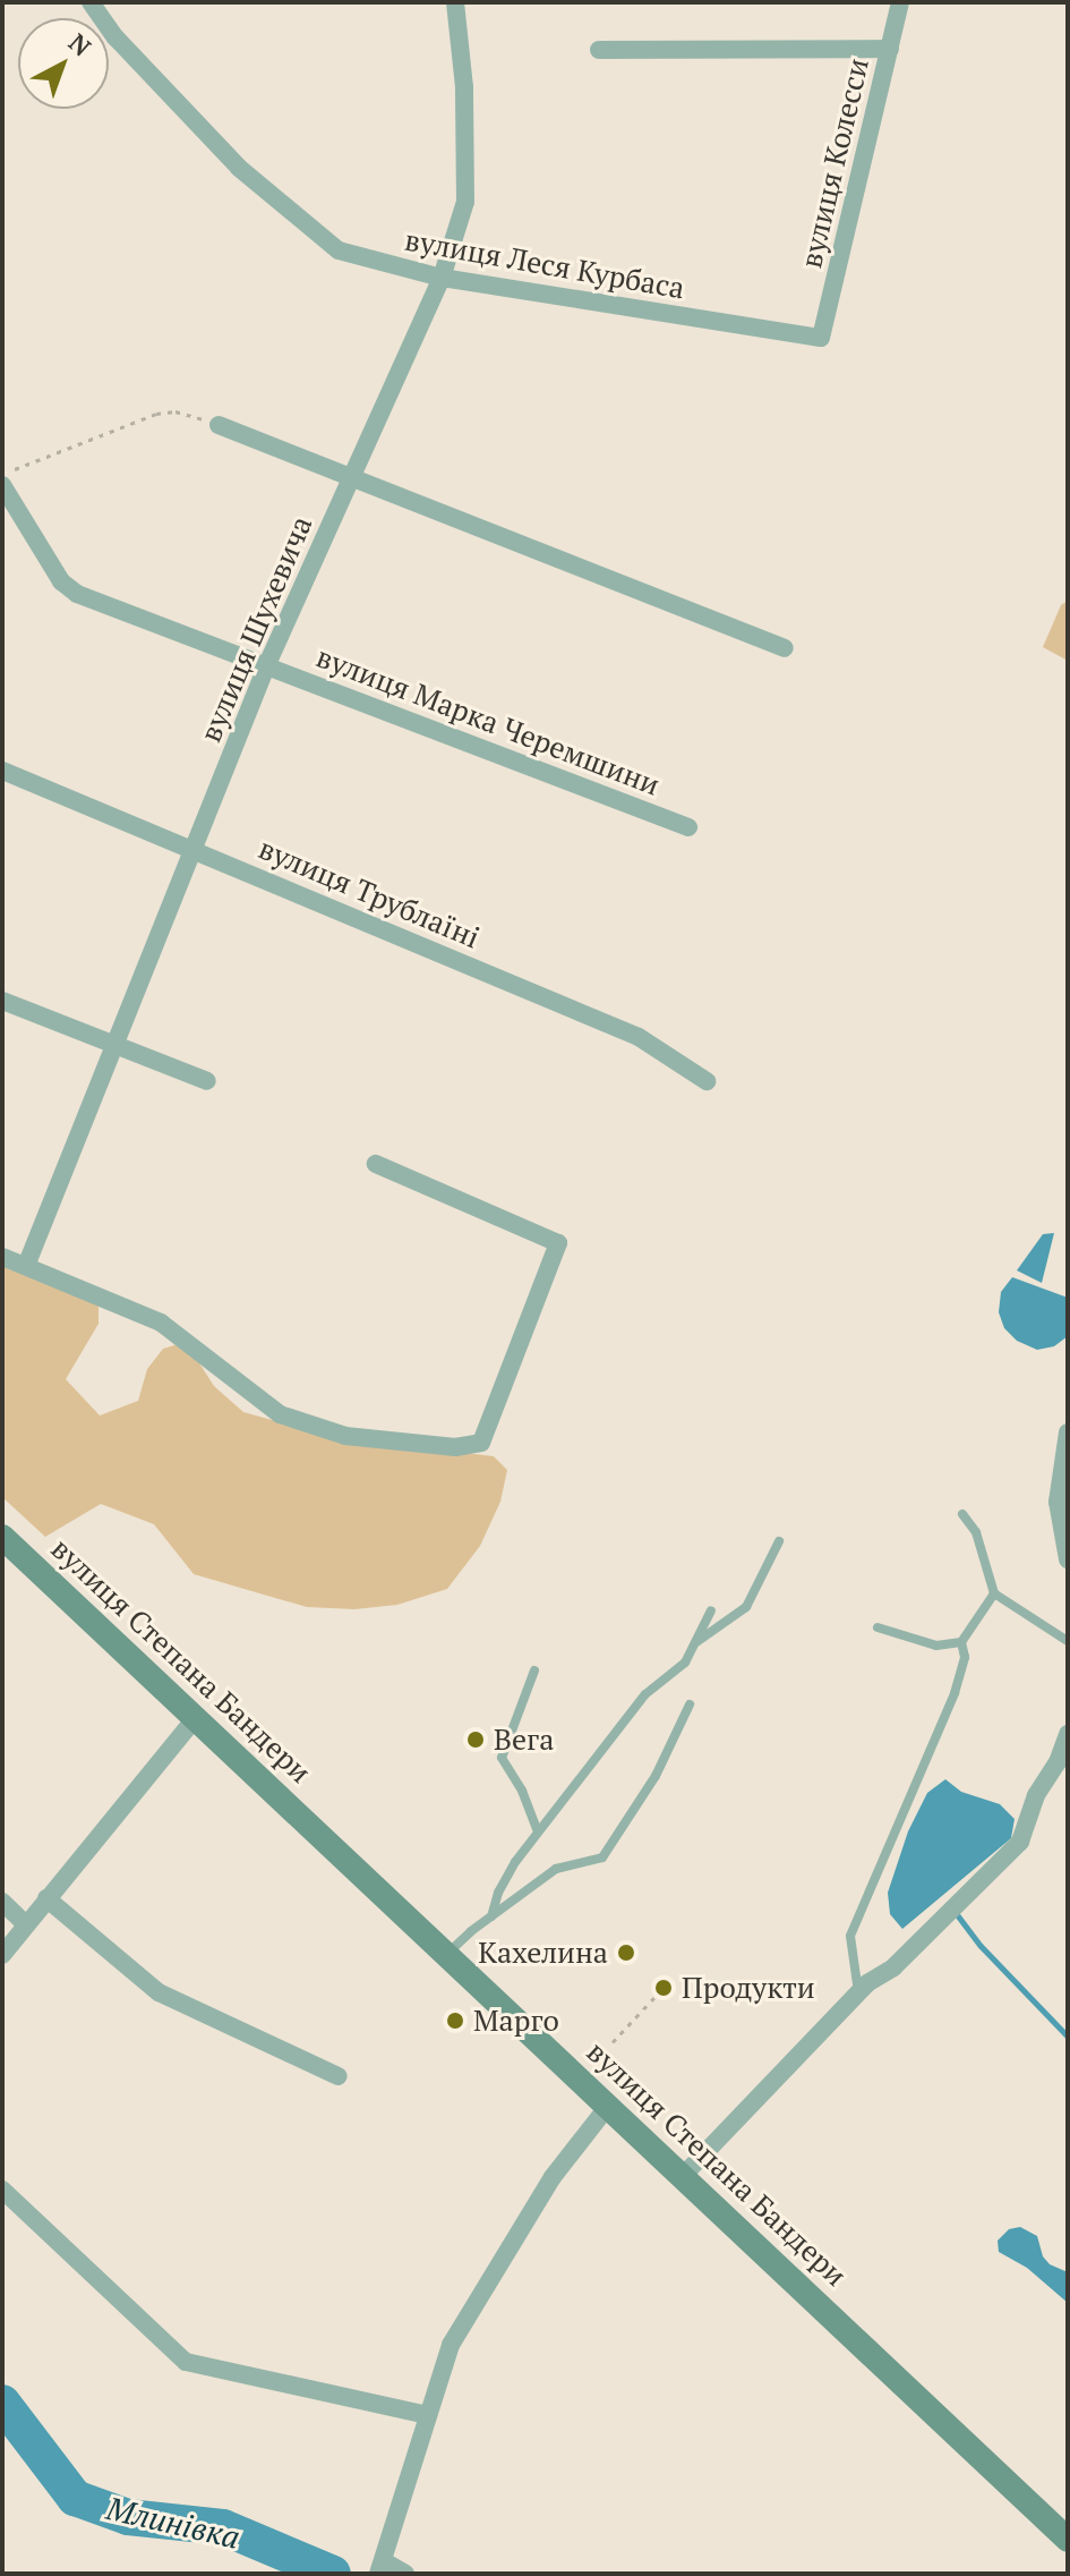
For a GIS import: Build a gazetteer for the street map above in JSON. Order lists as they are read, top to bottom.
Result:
{
  "streets": {
    "main road": ["вулиця Степана Бандери"],
    "street": [
      "вулиця Колесси",
      "вулиця Леся Курбаса",
      "вулиця Шухевича",
      "вулиця Марка Черемшини",
      "вулиця Трублаїні"
    ]
  },
  "crossings": [
    ["вулиця Колесси", "вулиця Леся Курбаса"],
    ["вулиця Леся Курбаса", "вулиця Шухевича"],
    ["вулиця Шухевича", "вулиця Марка Черемшини"],
    ["вулиця Шухевича", "вулиця Трублаїні"]
  ],
  "water": ["Млинівка"],
  "places": [
    "Вега",
    "Кахелина",
    "Продукти",
    "Марго"
  ],
  "north": "top right"
}
